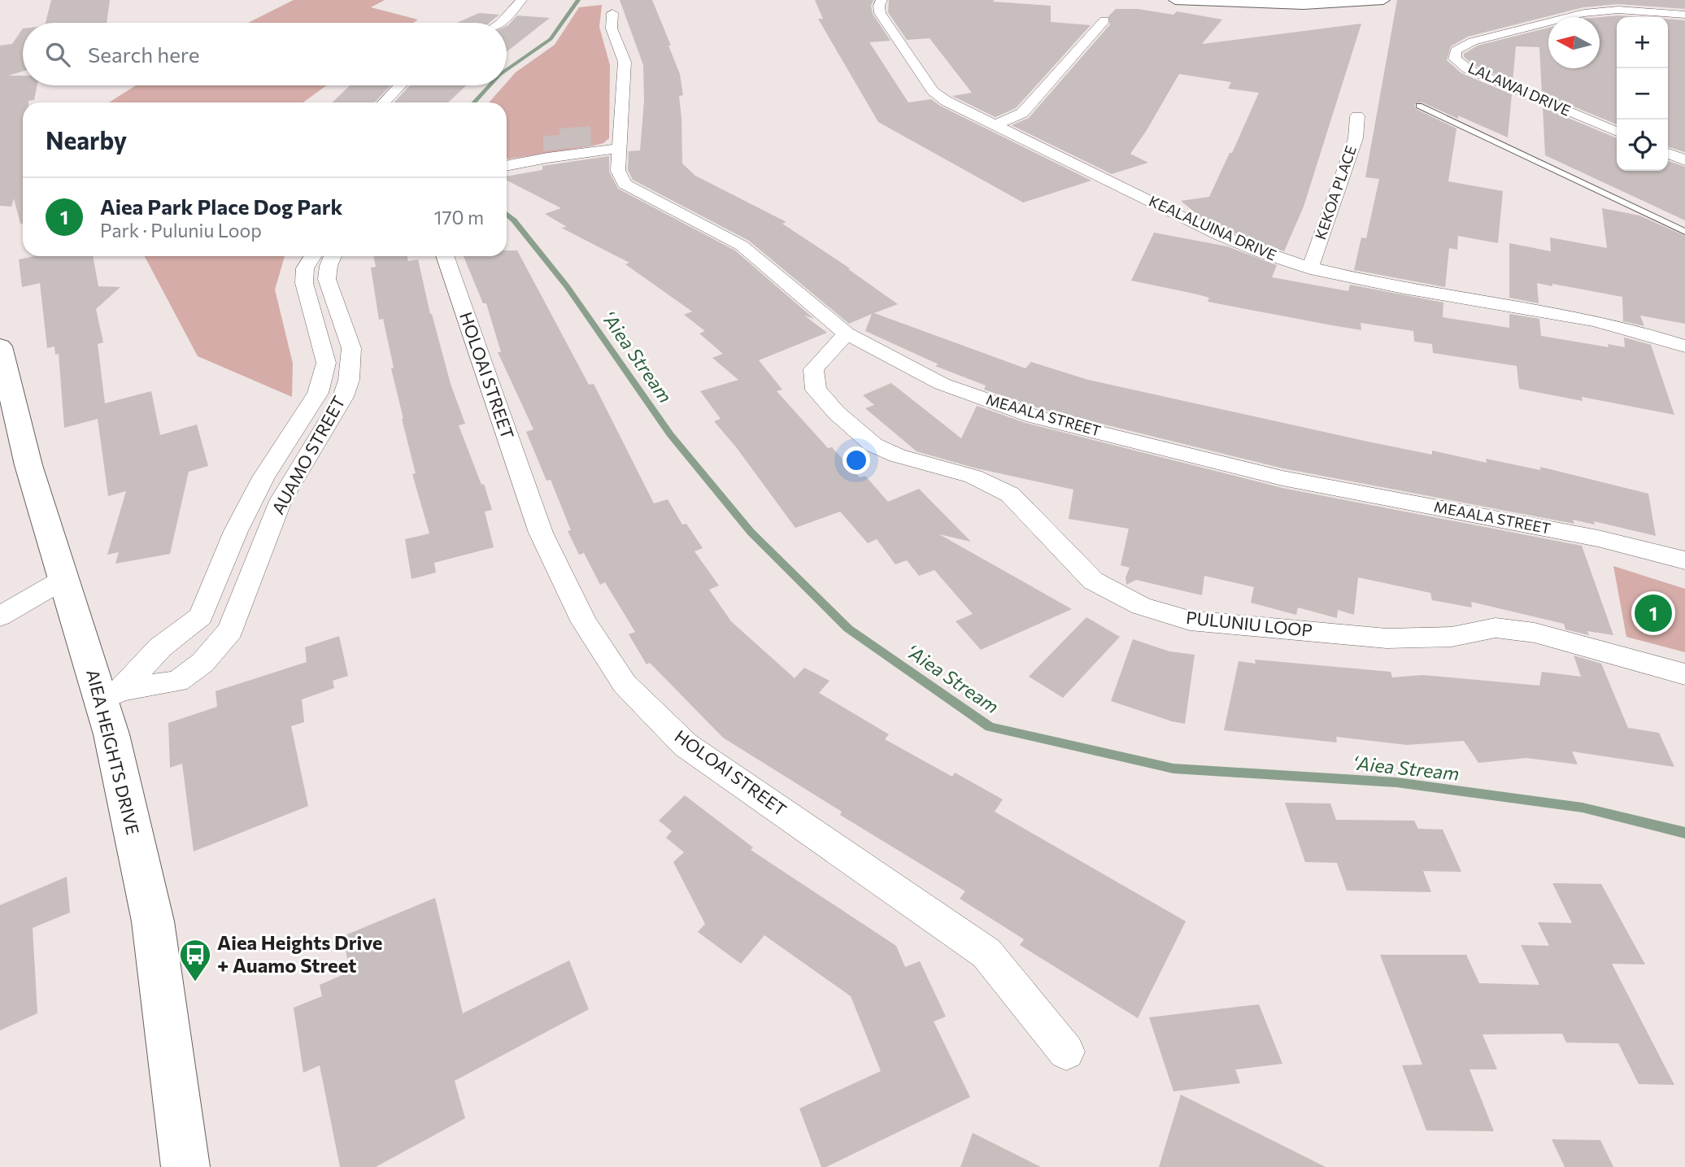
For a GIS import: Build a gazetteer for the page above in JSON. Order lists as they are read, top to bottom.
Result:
{
  "streets": {
    "street": [
      "LALAWAI DRIVE",
      "KEKOA PLACE",
      "KEALALUINA DRIVE",
      "HOLOAI STREET",
      "MEAALA STREET",
      "AUAMO STREET",
      "PULUNIU LOOP",
      "AIEA HEIGHTS DRIVE"
    ]
  },
  "crossings": [
    ["KEKOA PLACE", "KEALALUINA DRIVE"],
    ["MEAALA STREET", "PULUNIU LOOP"],
    ["AUAMO STREET", "AIEA HEIGHTS DRIVE"]
  ],
  "water": ["ʻAiea Stream"],
  "places": {
    "bus stop": ["Aiea Heights Drive + Auamo Street"]
  },
  "north": "left",
  "page": {
    "map_buttons": ["+", "−"],
    "search": "Search here",
    "heading": "Nearby",
    "list": [
      {
        "mark": "1",
        "name": "Aiea Park Place Dog Park",
        "note": "Park · Puluniu Loop",
        "value": "170 m"
      }
    ],
    "pins": "1"
  }
}
